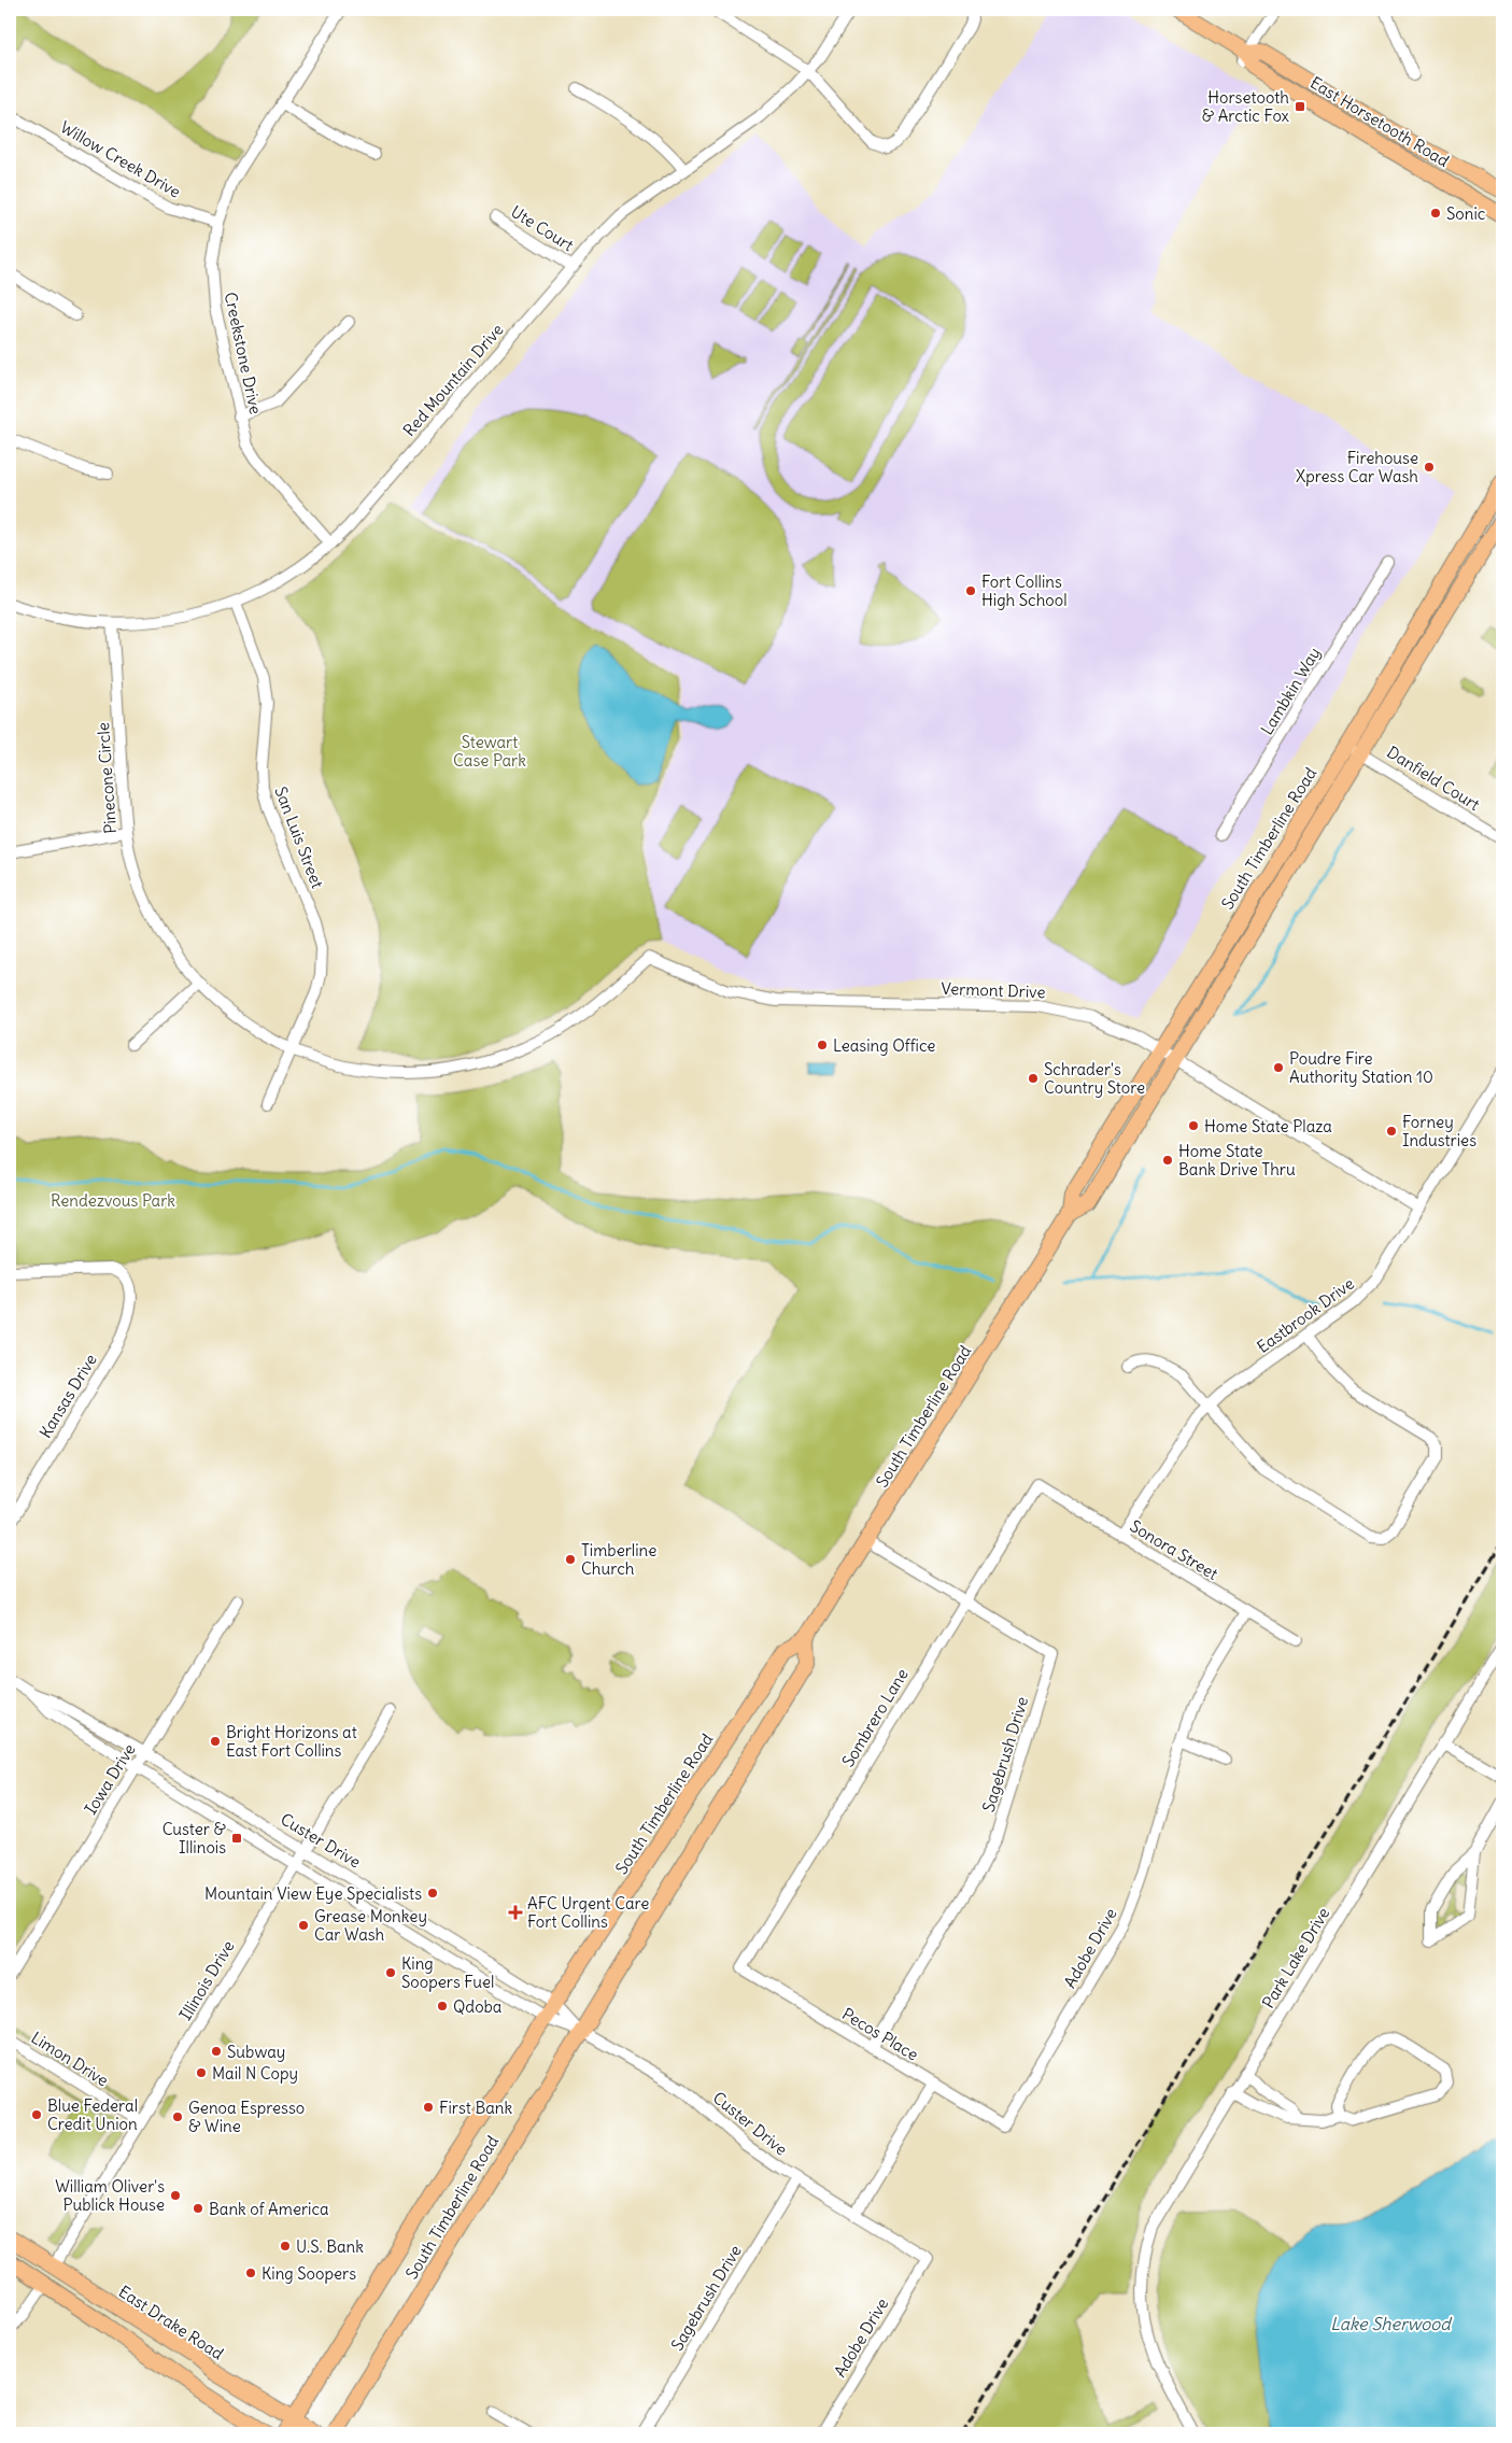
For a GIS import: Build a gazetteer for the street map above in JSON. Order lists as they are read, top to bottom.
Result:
{
  "streets": {
    "main road": ["East Horsetooth Road", "South Timberline Road", "East Drake Road"],
    "street": [
      "Willow Creek Drive",
      "Ute Court",
      "Creekstone Drive",
      "Red Mountain Drive",
      "Lambkin Way",
      "Pinecone Circle",
      "Danfield Court",
      "San Luis Street",
      "Vermont Drive",
      "Eastbrook Drive",
      "Kansas Drive",
      "Sonora Street",
      "Sombrero Lane",
      "Sagebrush Drive",
      "Iowa Drive",
      "Custer Drive",
      "Adobe Drive",
      "Park Lake Drive",
      "Illinois Drive",
      "Pecos Place",
      "Limon Drive"
    ]
  },
  "crossings": [
    ["Willow Creek Drive", "Creekstone Drive"],
    ["Ute Court", "Red Mountain Drive"],
    ["Creekstone Drive", "Red Mountain Drive"],
    ["Red Mountain Drive", "Pinecone Circle"],
    ["Red Mountain Drive", "San Luis Street"],
    ["Pinecone Circle", "San Luis Street"],
    ["Pinecone Circle", "Vermont Drive"],
    ["Danfield Court", "South Timberline Road"],
    ["South Timberline Road", "Vermont Drive"],
    ["South Timberline Road", "Sagebrush Drive"],
    ["South Timberline Road", "Custer Drive"],
    ["South Timberline Road", "East Drake Road"],
    ["Vermont Drive", "Eastbrook Drive"],
    ["Eastbrook Drive", "Sonora Street"],
    ["Sonora Street", "Sombrero Lane"],
    ["Sonora Street", "Adobe Drive"],
    ["Sombrero Lane", "Sagebrush Drive"],
    ["Sombrero Lane", "Pecos Place"],
    ["Sagebrush Drive", "Custer Drive"],
    ["Sagebrush Drive", "Pecos Place"],
    ["Iowa Drive", "Custer Drive"],
    ["Custer Drive", "Adobe Drive"],
    ["Custer Drive", "Illinois Drive"],
    ["Adobe Drive", "Pecos Place"],
    ["Illinois Drive", "Limon Drive"],
    ["Illinois Drive", "East Drake Road"]
  ],
  "water": ["Lake Sherwood"],
  "parks": ["Stewart Case Park", "Rendezvous Park"],
  "places": {
    "transit": ["Horsetooth & Arctic Fox", "Custer & Illinois"],
    "other": [
      "Sonic",
      "Firehouse Xpress Car Wash",
      "Fort Collins High School",
      "Leasing Office",
      "Poudre Fire Authority Station 10",
      "Schrader's Country Store",
      "Home State Plaza",
      "Forney Industries",
      "Home State Bank Drive Thru",
      "Timberline Church",
      "Bright Horizons at East Fort Collins",
      "Mountain View Eye Specialists",
      "Grease Monkey Car Wash",
      "King Soopers Fuel",
      "Qdoba",
      "Subway",
      "Mail N Copy",
      "First Bank",
      "Blue Federal Credit Union",
      "Genoa Espresso & Wine",
      "William Oliver's Publick House",
      "Bank of America",
      "U.S. Bank",
      "King Soopers"
    ],
    "health": ["AFC Urgent Care Fort Collins"]
  }
}
